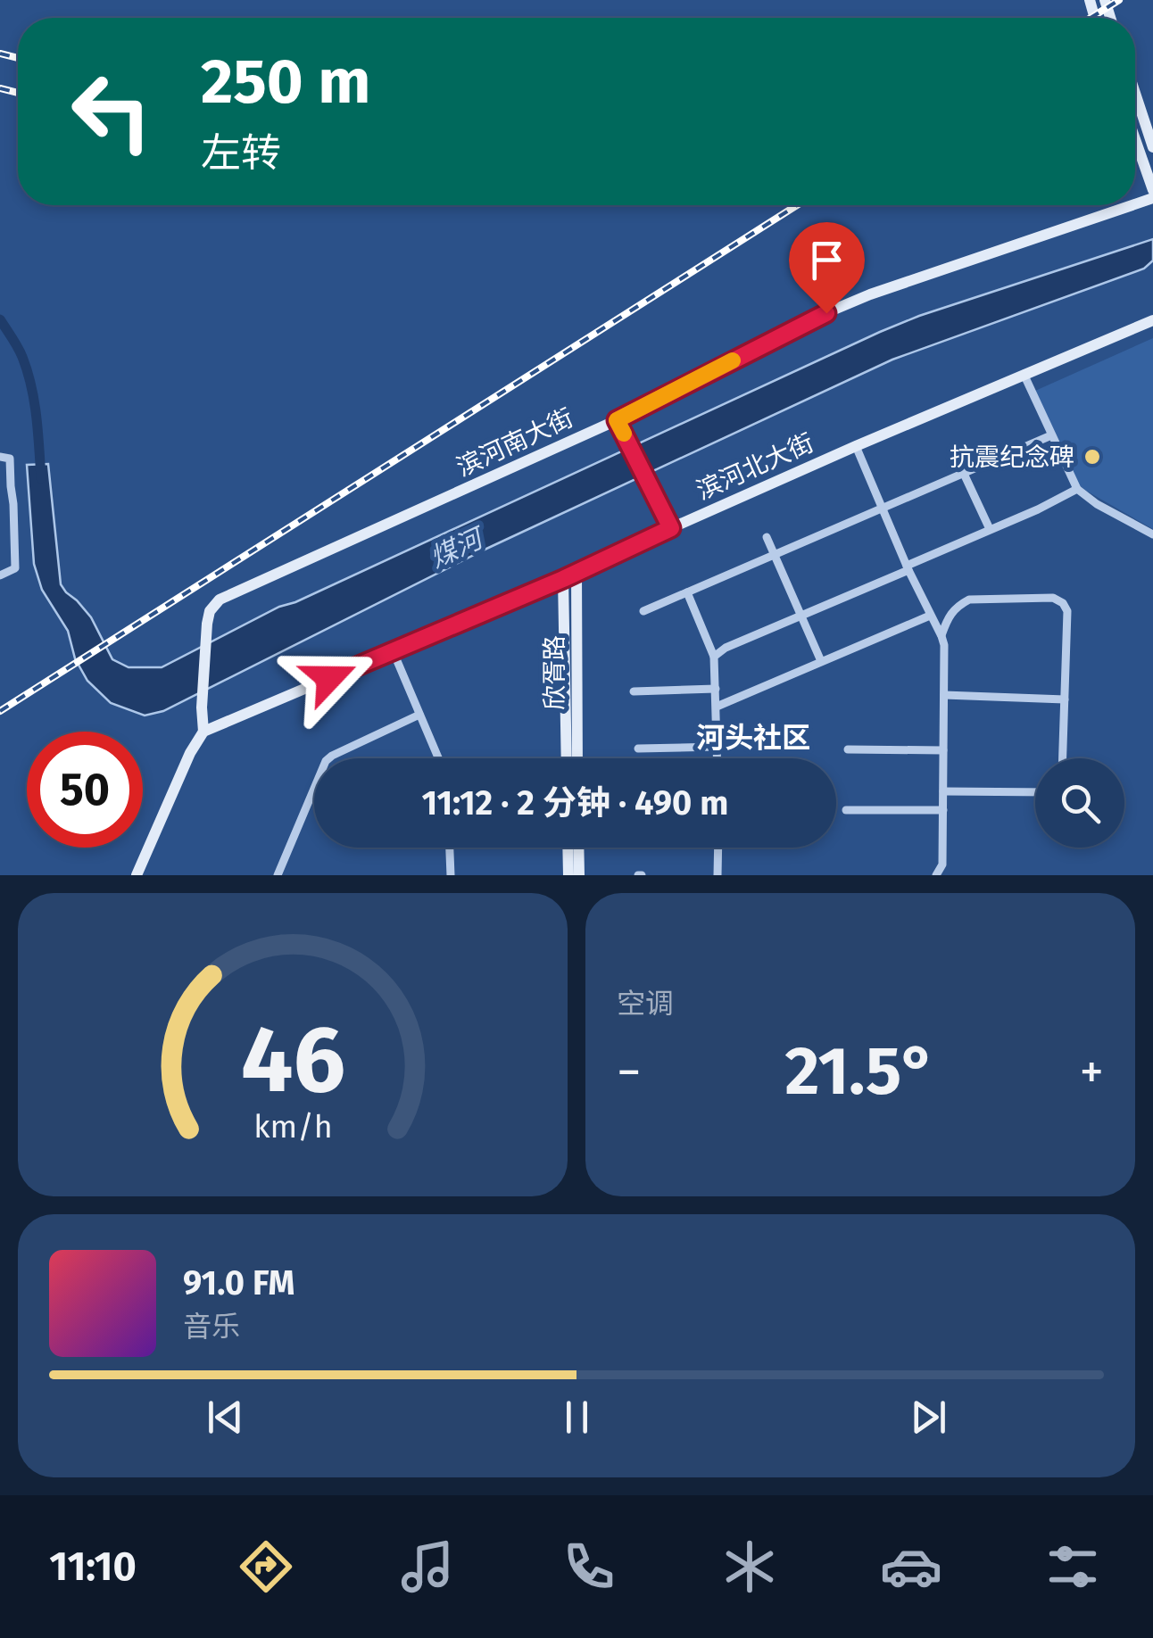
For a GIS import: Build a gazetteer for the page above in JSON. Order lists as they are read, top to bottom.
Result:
{
  "streets": {
    "street": ["滨河南大街", "滨河北大街", "欣胥路"]
  },
  "crossings": [
    ["滨河南大街", "滨河北大街"],
    ["滨河北大街", "欣胥路"]
  ],
  "districts": ["河头社区"],
  "water": ["煤河"],
  "places": ["抗震纪念碑"],
  "page": {
    "turn": ["250 m", "左转"],
    "limit": "50",
    "trip": "11:12 · 2 分钟 · 490 m",
    "tile": "空调",
    "heat": ["−", "21.5°", "+"],
    "song": ["91.0 FM", "音乐"],
    "tabs": "11:10",
    "gauge": ["46", "km/h"]
  }
}
